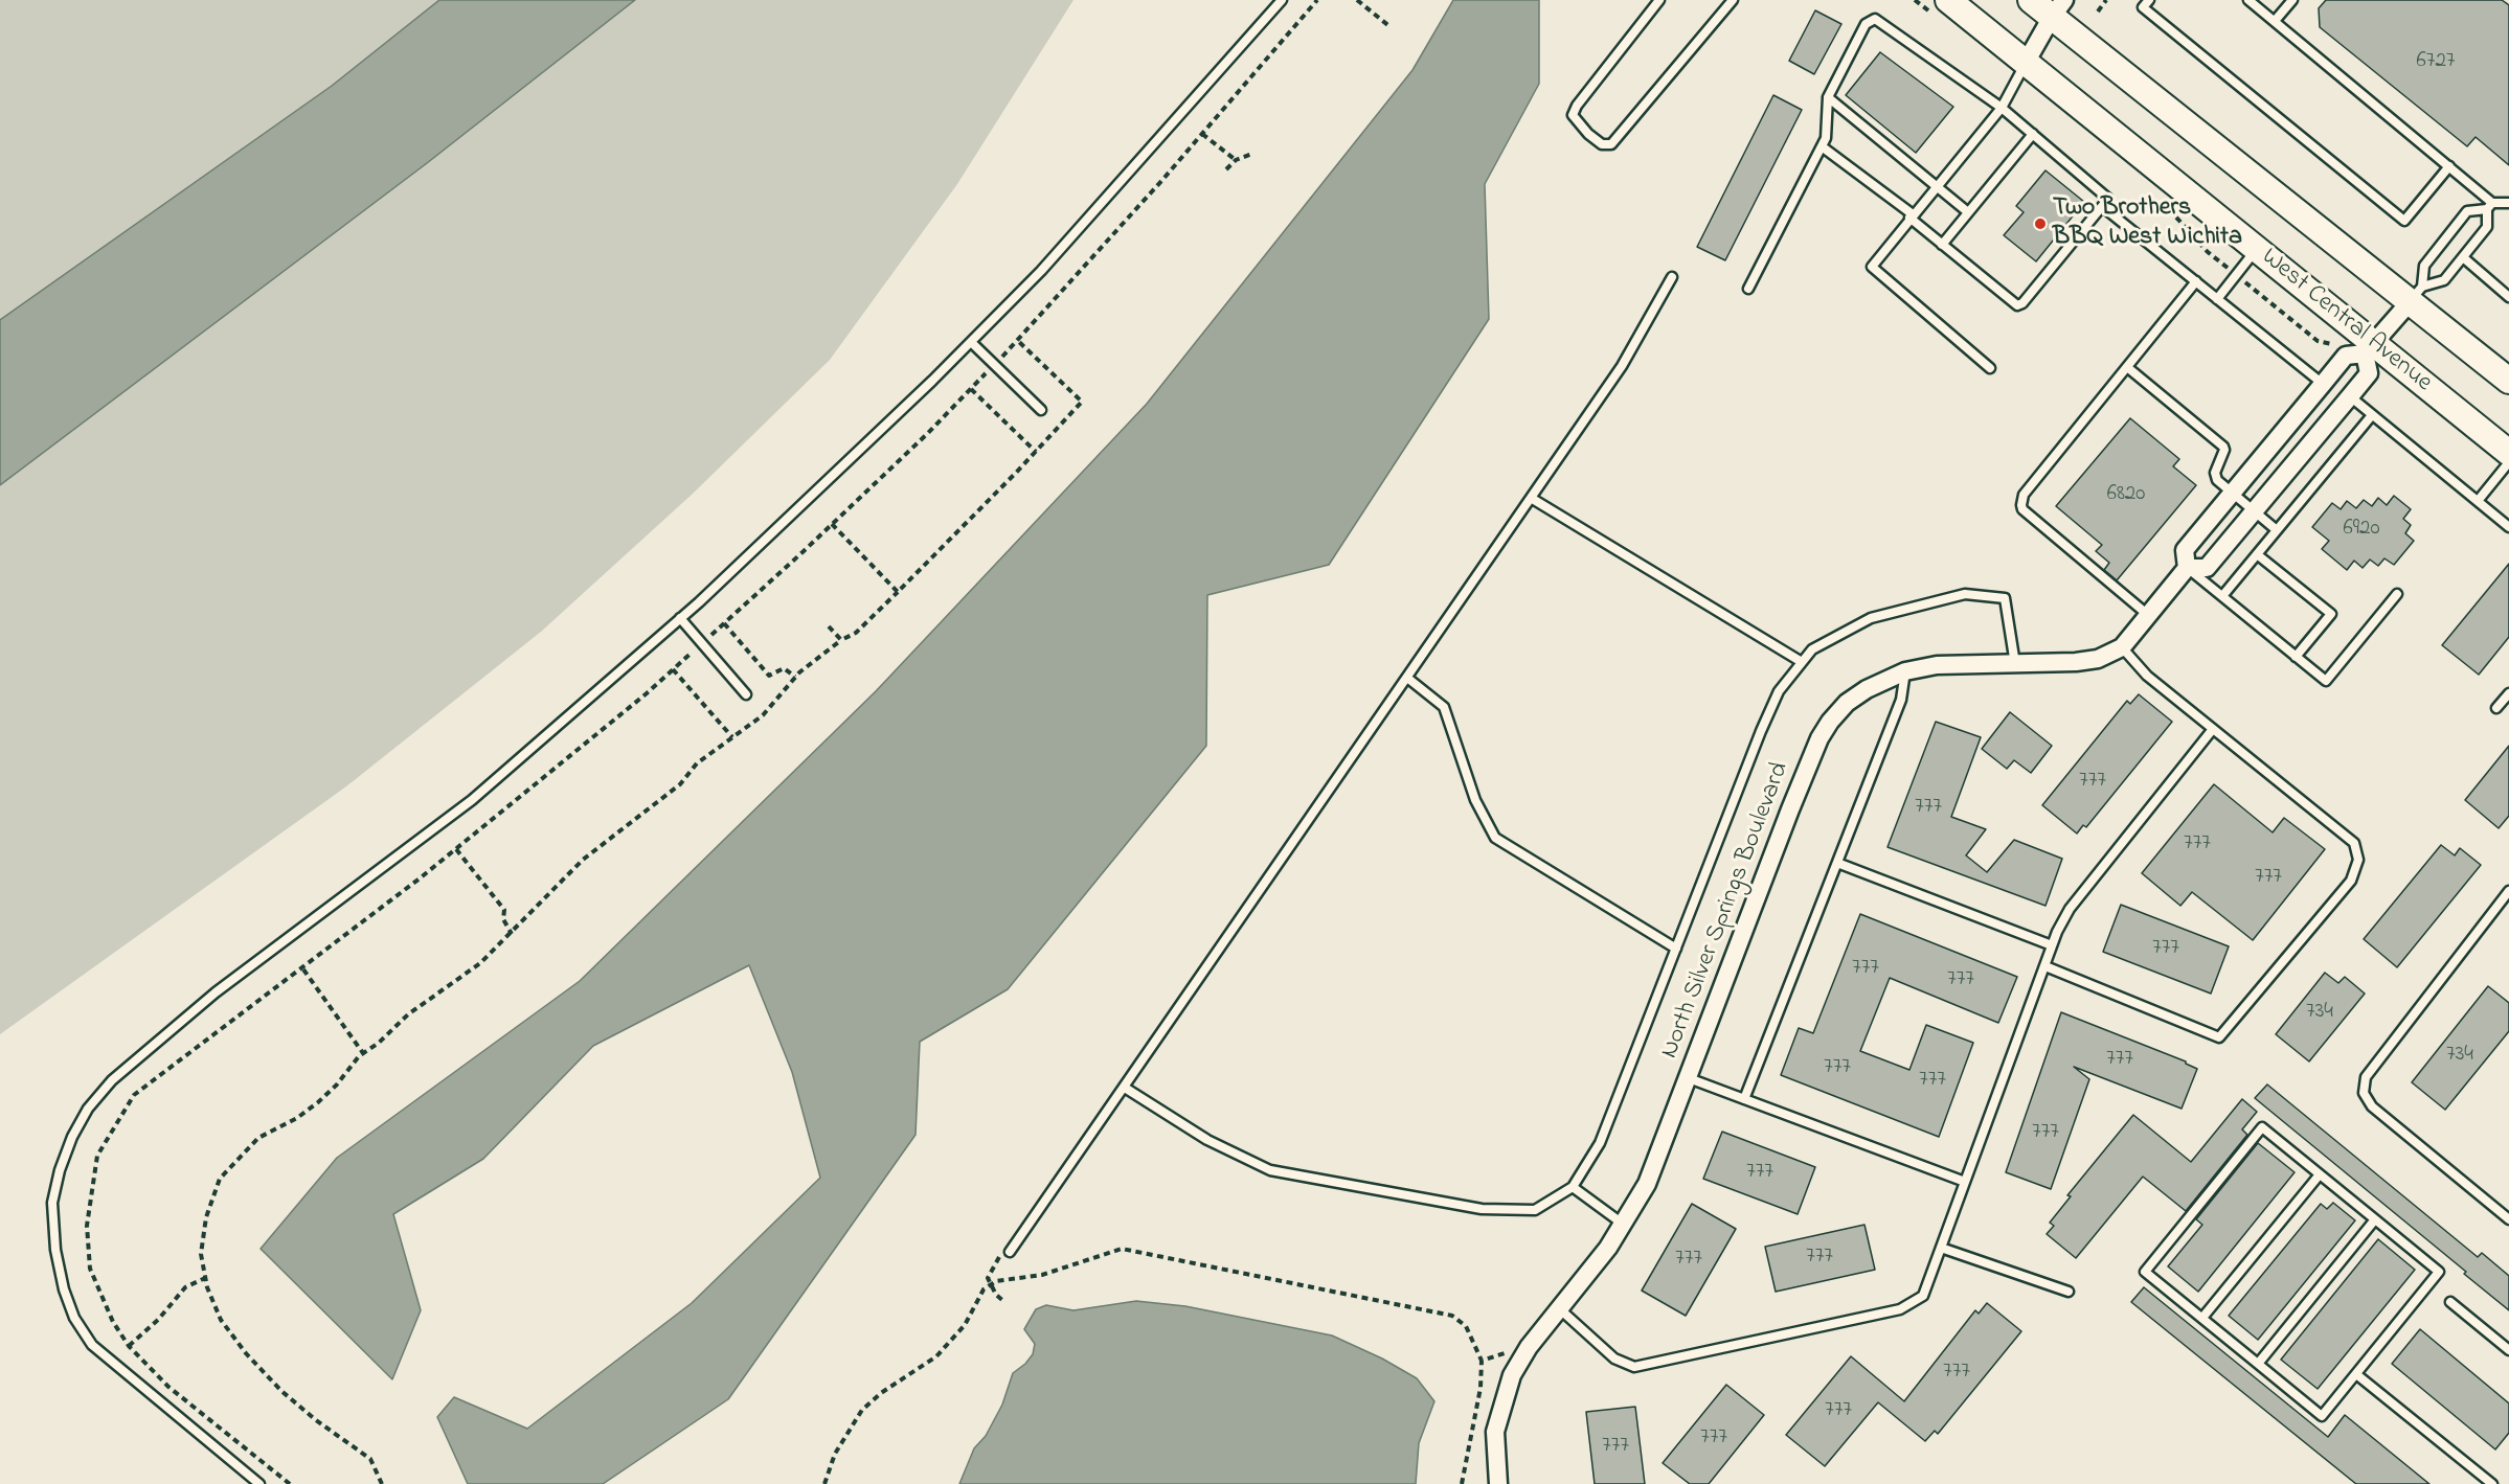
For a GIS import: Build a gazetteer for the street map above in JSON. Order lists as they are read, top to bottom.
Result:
{
  "streets": {
    "main road": ["West Central Avenue"],
    "street": ["North Silver Springs Boulevard"]
  },
  "crossings": [
    ["West Central Avenue", "North Silver Springs Boulevard"]
  ],
  "places": ["Two Brothers BBQ West Wichita"],
  "house_numbers": [
    "6727",
    "6820",
    "6920",
    "777",
    "777",
    "777",
    "777",
    "777",
    "777",
    "777",
    "734",
    "734",
    "777",
    "777",
    "777",
    "777",
    "777",
    "777",
    "777",
    "777",
    "777",
    "777",
    "777"
  ]
}
